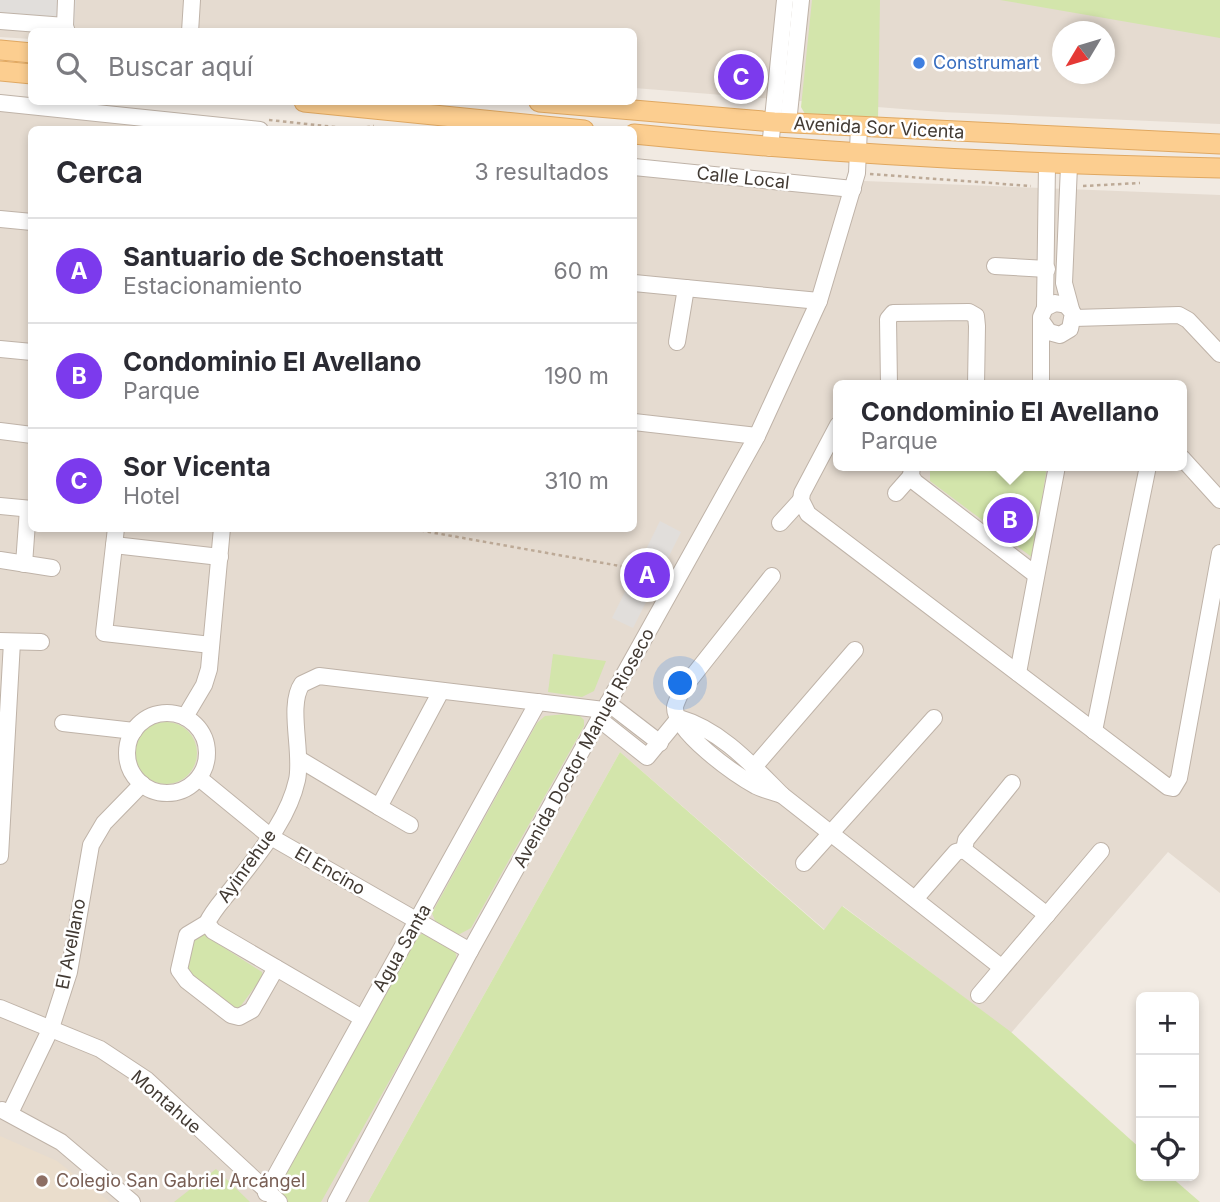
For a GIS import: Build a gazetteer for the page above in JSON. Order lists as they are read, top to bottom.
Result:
{
  "streets": {
    "main road": ["Avenida Sor Vicenta"],
    "street": [
      "Calle Local",
      "Avenida Doctor Manuel Rioseco",
      "Ayinrehue",
      "El Encino",
      "El Avellano",
      "Agua Santa",
      "Montahue"
    ]
  },
  "crossings": [
    ["Avenida Sor Vicenta", "Calle Local"],
    ["Avenida Sor Vicenta", "Avenida Doctor Manuel Rioseco"],
    ["Calle Local", "Avenida Doctor Manuel Rioseco"],
    ["Avenida Doctor Manuel Rioseco", "Ayinrehue"],
    ["Avenida Doctor Manuel Rioseco", "El Encino"],
    ["Ayinrehue", "El Encino"],
    ["Ayinrehue", "Agua Santa"],
    ["El Encino", "El Avellano"],
    ["El Encino", "Agua Santa"],
    ["El Avellano", "Montahue"],
    ["Agua Santa", "Montahue"]
  ],
  "places": ["Construmart", "Colegio San Gabriel Arcángel"],
  "north": "bottom left",
  "page": {
    "search": "Buscar aquí",
    "pins": ["C", "B", "A"],
    "heading": ["Cerca", "3 resultados"],
    "list": [
      {
        "mark": "A",
        "name": "Santuario de Schoenstatt",
        "note": "Estacionamiento",
        "value": "60 m"
      },
      {
        "mark": "B",
        "name": "Condominio El Avellano",
        "note": "Parque",
        "value": "190 m"
      },
      {
        "mark": "C",
        "name": "Sor Vicenta",
        "note": "Hotel",
        "value": "310 m"
      }
    ],
    "popup": ["Condominio El Avellano", "Parque"],
    "map_buttons": ["+", "−"]
  }
}
